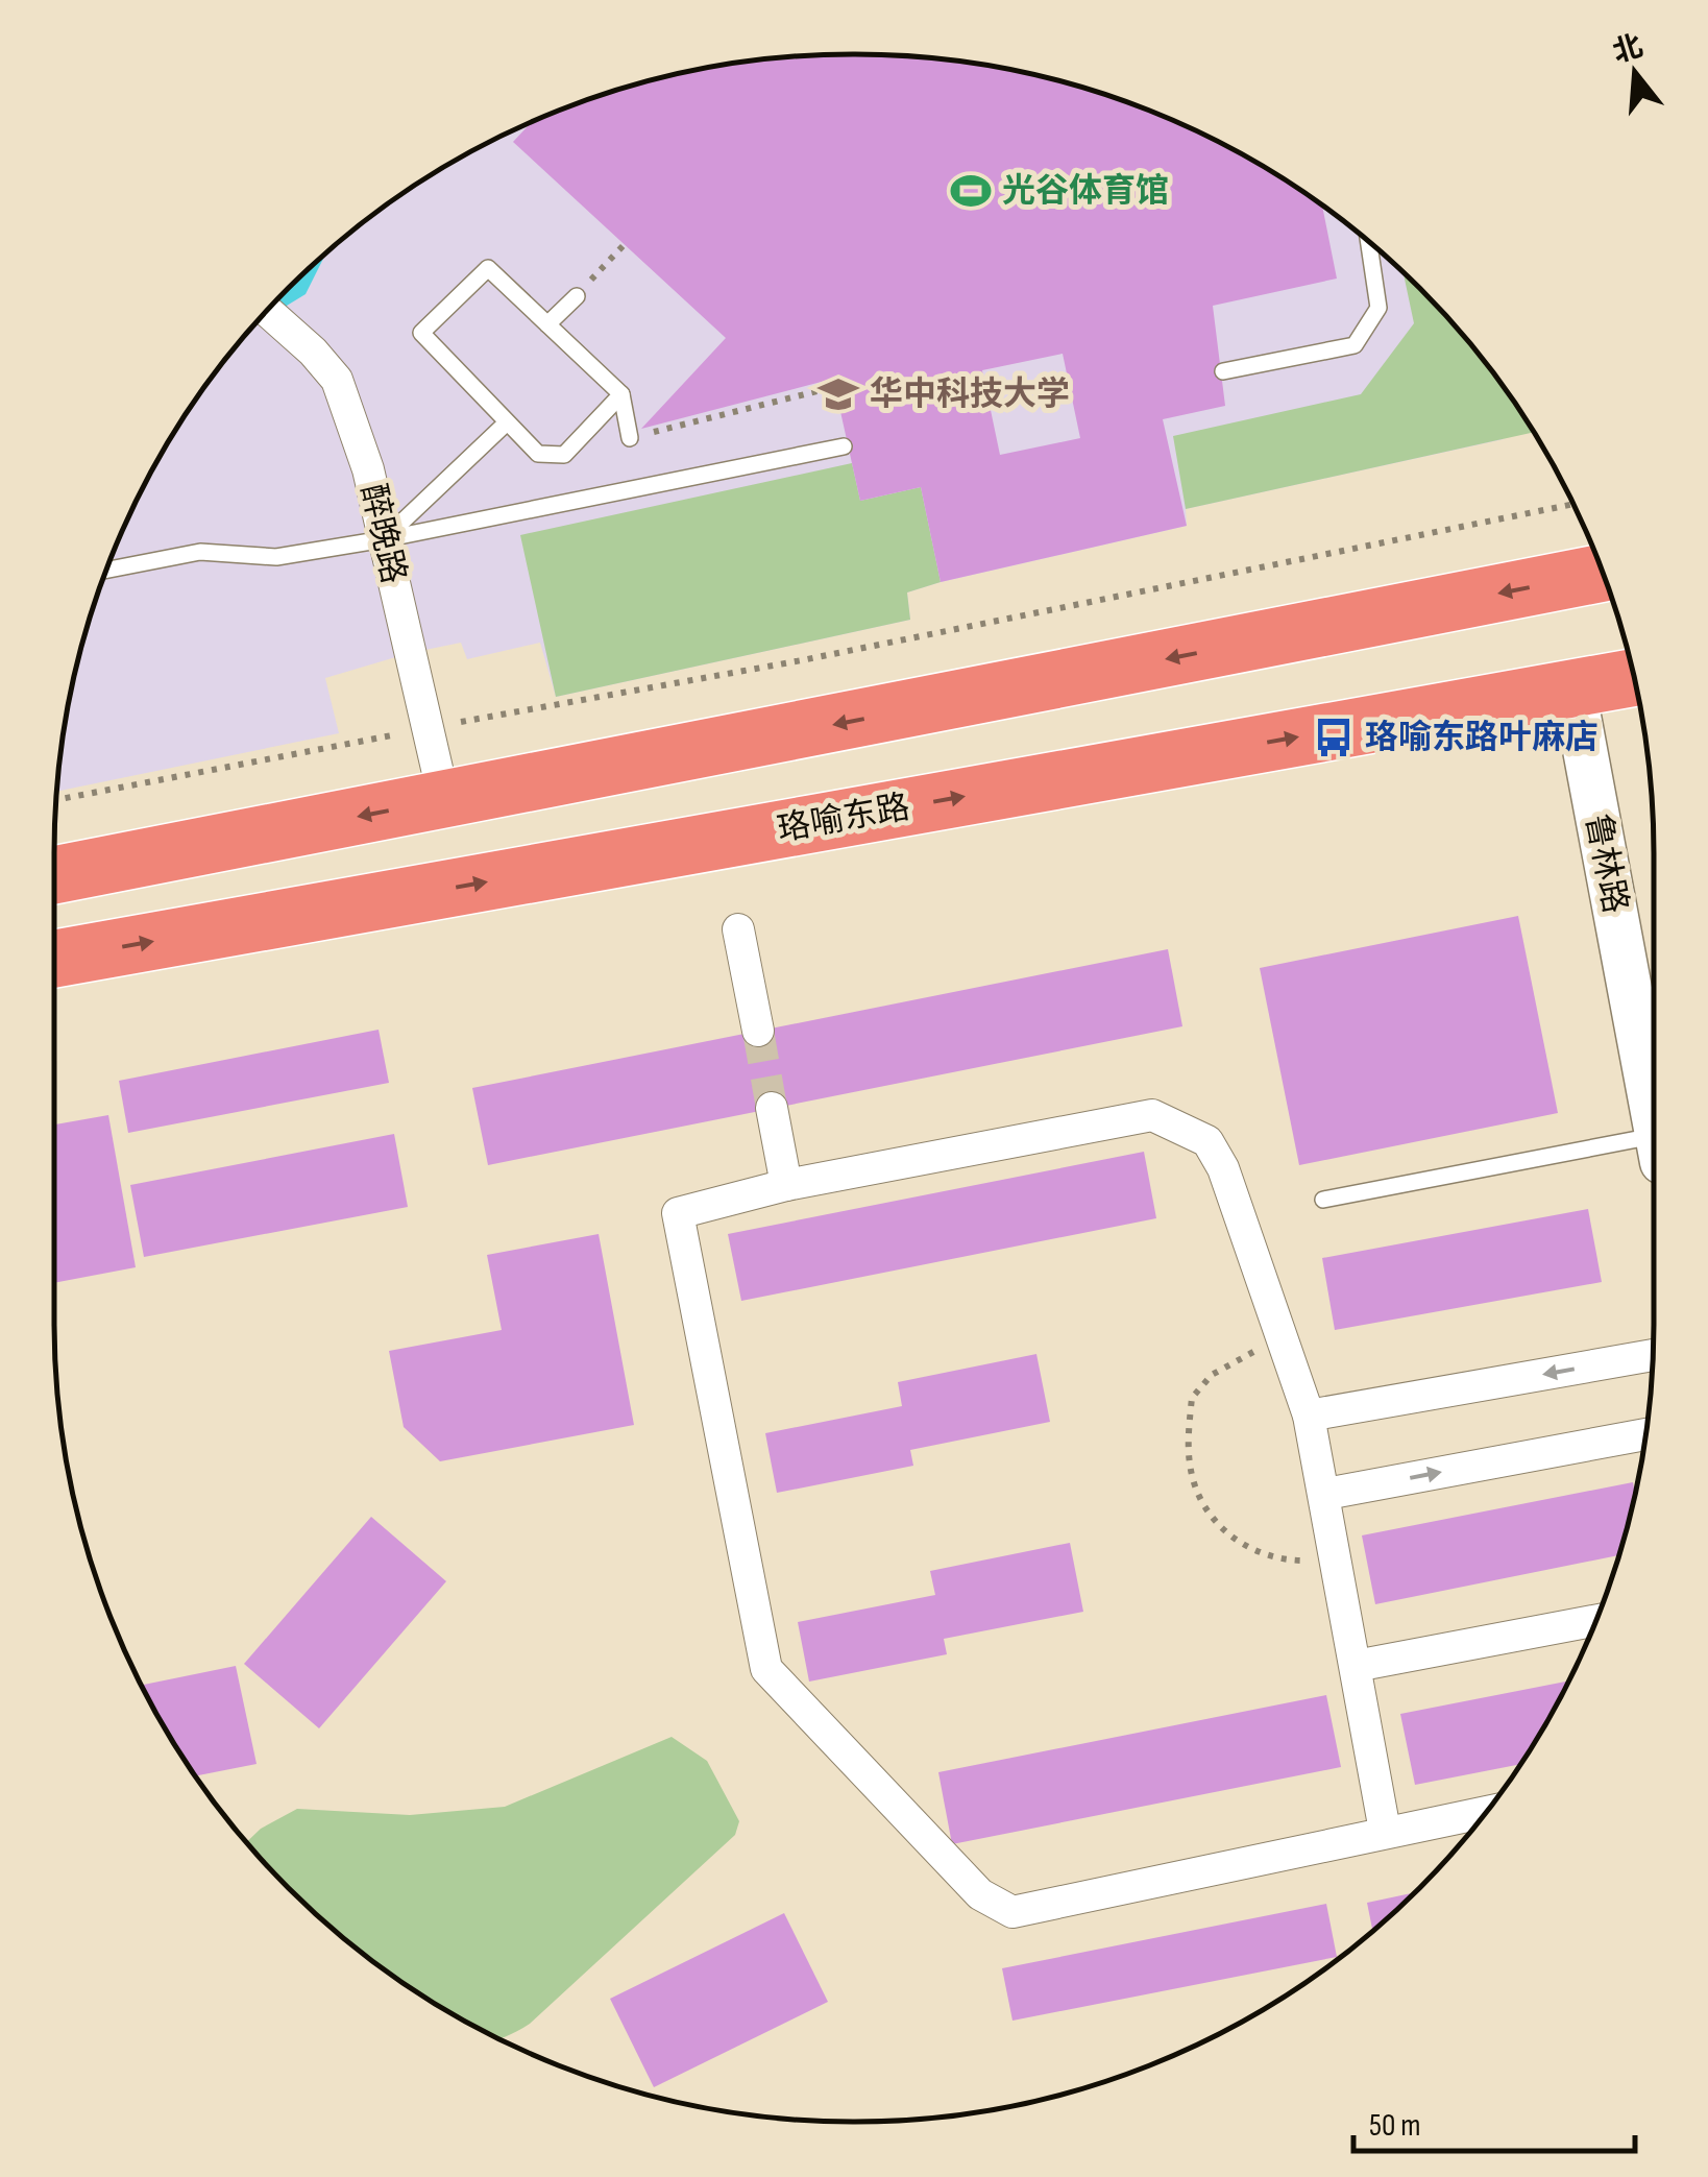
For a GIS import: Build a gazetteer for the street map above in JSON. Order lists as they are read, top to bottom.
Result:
{
  "streets": {
    "highway": ["珞喻东路"],
    "street": ["醉晚路", "鲁林路"]
  },
  "crossings": [
    ["珞喻东路", "鲁林路"]
  ],
  "places": {
    "sports": ["光谷体育馆"],
    "school or university": ["华中科技大学"],
    "bus stop": ["珞喻东路叶麻店"]
  },
  "scale_bar": "50 m",
  "north": "top"
}
